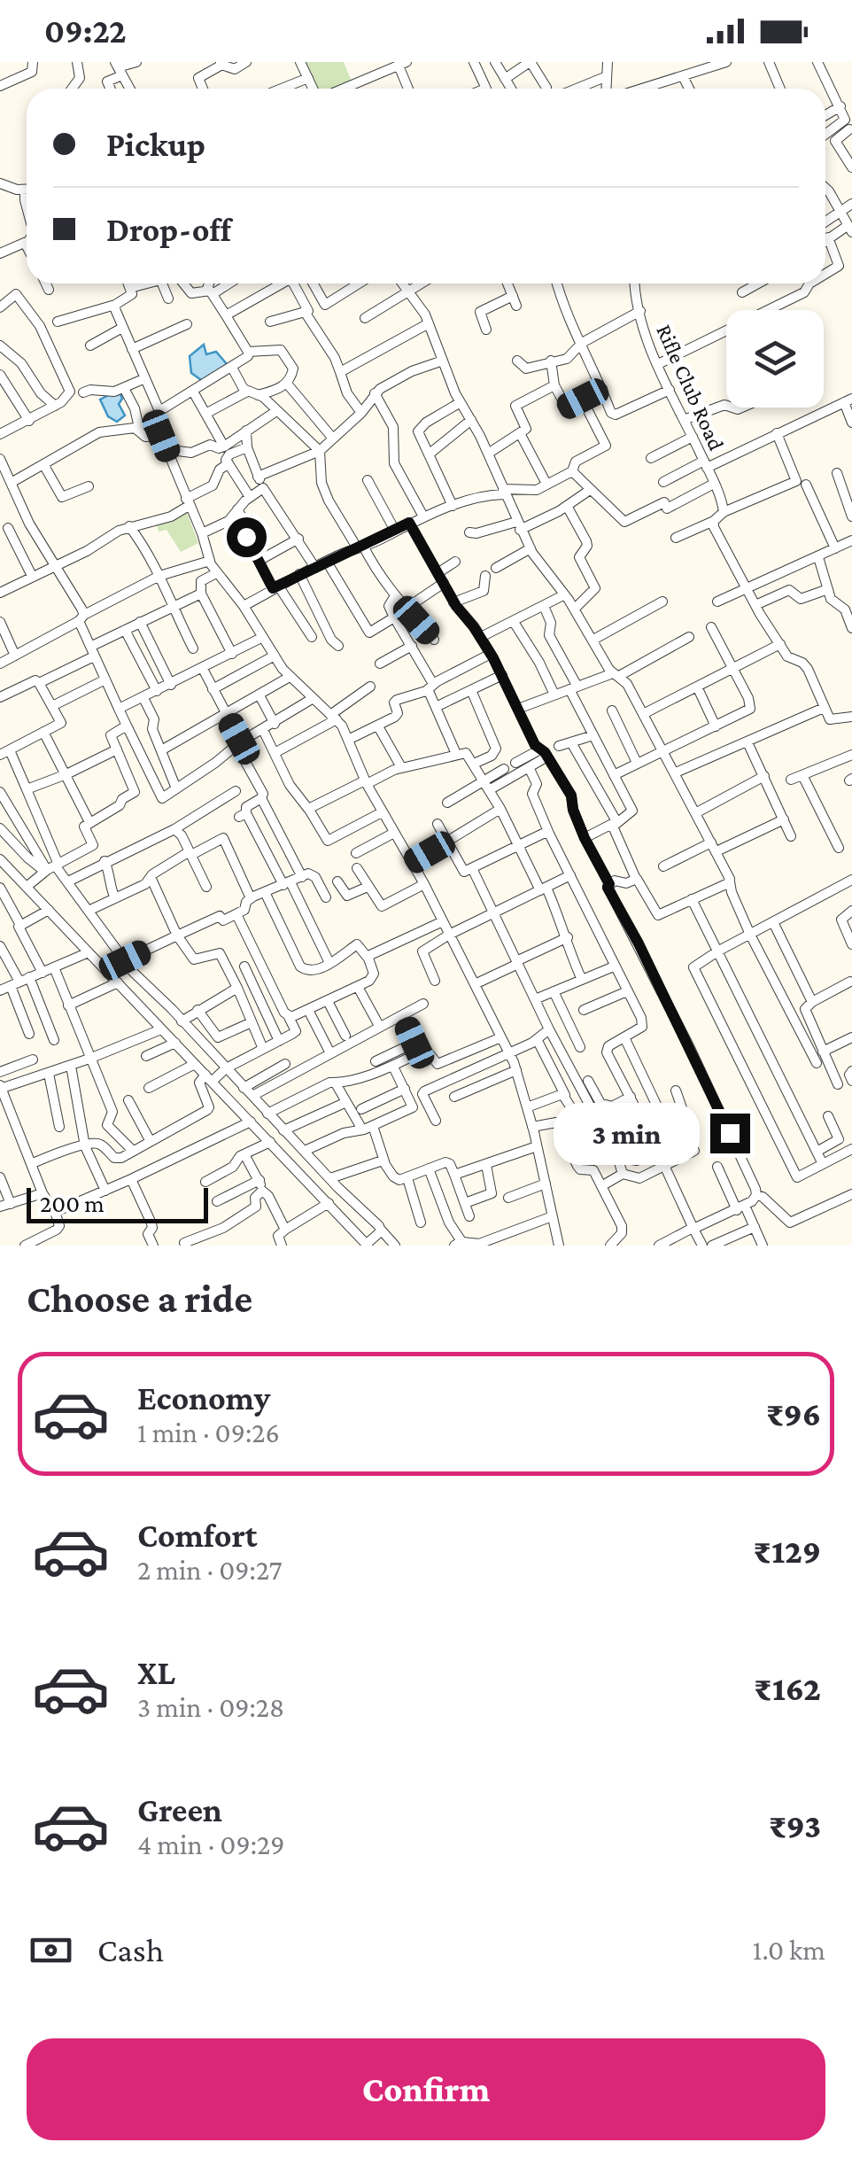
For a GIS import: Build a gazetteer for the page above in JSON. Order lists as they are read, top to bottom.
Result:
{
  "streets": {
    "street": ["Rifle Club Road"]
  },
  "scale_bar": "200 m",
  "page": {
    "status": "09:22",
    "banner": ["Pickup", "Drop-off"],
    "bubble": "3 min",
    "scale": "200 m",
    "heading": "Choose a ride",
    "list": [
      {
        "name": "Economy",
        "note": "1 min · 09:26",
        "value": "₹96"
      },
      {
        "name": "Comfort",
        "note": "2 min · 09:27",
        "value": "₹129"
      },
      {
        "name": "XL",
        "note": "3 min · 09:28",
        "value": "₹162"
      },
      {
        "name": "Green",
        "note": "4 min · 09:29",
        "value": "₹93"
      }
    ],
    "pay": ["Cash", "1.0 km"],
    "buttons": "Confirm"
  }
}
